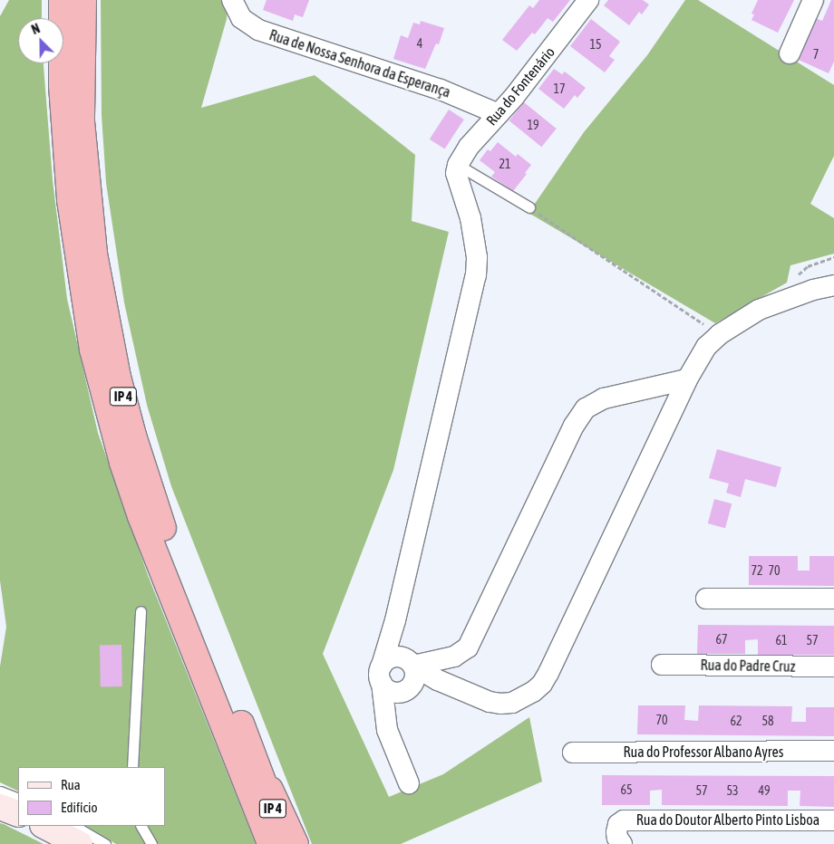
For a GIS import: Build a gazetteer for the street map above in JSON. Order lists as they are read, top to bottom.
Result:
{
  "streets": {
    "highway": ["IP 4"],
    "street": [
      "Rua de Nossa Senhora da Esperança",
      "Rua do Fontenário",
      "Rua do Padre Cruz",
      "Rua do Professor Albano Ayres",
      "Rua do Doutor Alberto Pinto Lisboa"
    ]
  },
  "crossings": [
    ["Rua de Nossa Senhora da Esperança", "Rua do Fontenário"]
  ],
  "house_numbers": [
    "4",
    "15",
    "7",
    "17",
    "19",
    "21",
    "72",
    "70",
    "67",
    "61",
    "57",
    "70",
    "62",
    "58",
    "65",
    "57",
    "53",
    "49"
  ],
  "legend": ["Rua", "Edifício"],
  "north": "top left"
}
